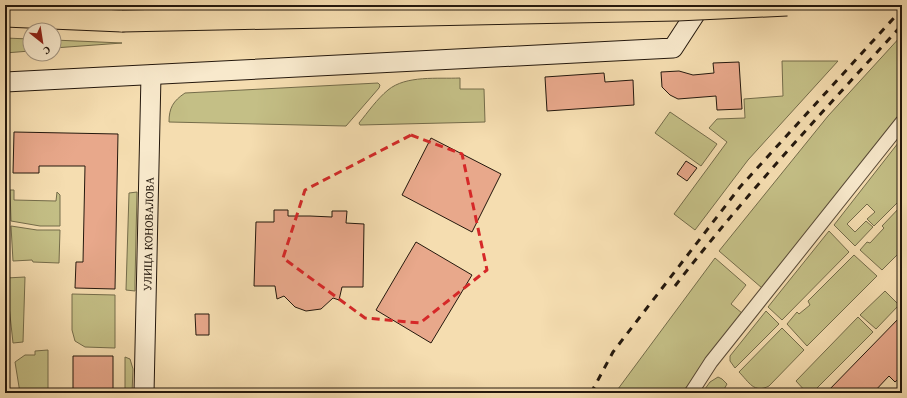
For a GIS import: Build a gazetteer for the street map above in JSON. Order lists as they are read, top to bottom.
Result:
{
  "streets": {
    "main road": ["УЛИЦА КОНОВАЛОВА"]
  },
  "north": "bottom right"
}
